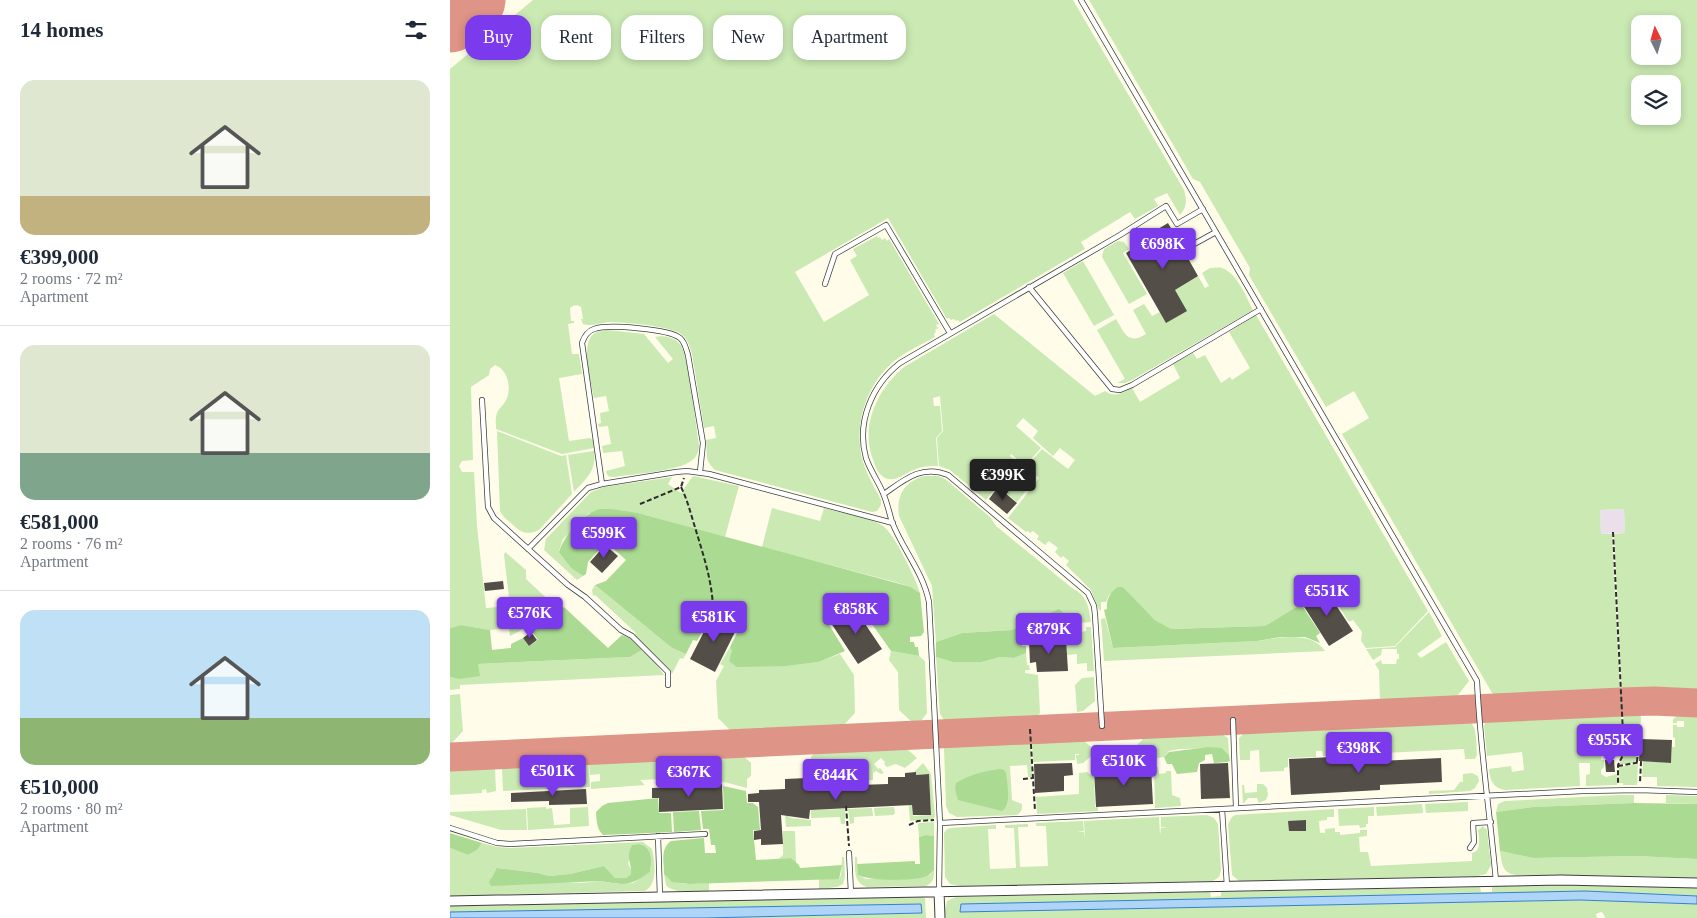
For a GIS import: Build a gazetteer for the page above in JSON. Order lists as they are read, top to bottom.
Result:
{
  "north": "top",
  "page": {
    "heading": "14 homes",
    "chip": [
      "Buy",
      "Rent",
      "Filters",
      "New",
      "Apartment"
    ],
    "list": [
      {
        "name": "€399,000",
        "note": "2 rooms · 72 m² · Apartment"
      },
      {
        "name": "€581,000",
        "note": "2 rooms · 76 m² · Apartment"
      },
      {
        "name": "€510,000",
        "note": "2 rooms · 80 m² · Apartment"
      }
    ],
    "price": [
      "€698K",
      "€399K",
      "€599K",
      "€551K",
      "€858K",
      "€576K",
      "€581K",
      "€879K",
      "€955K",
      "€398K",
      "€510K",
      "€501K",
      "€367K",
      "€844K"
    ]
  }
}
